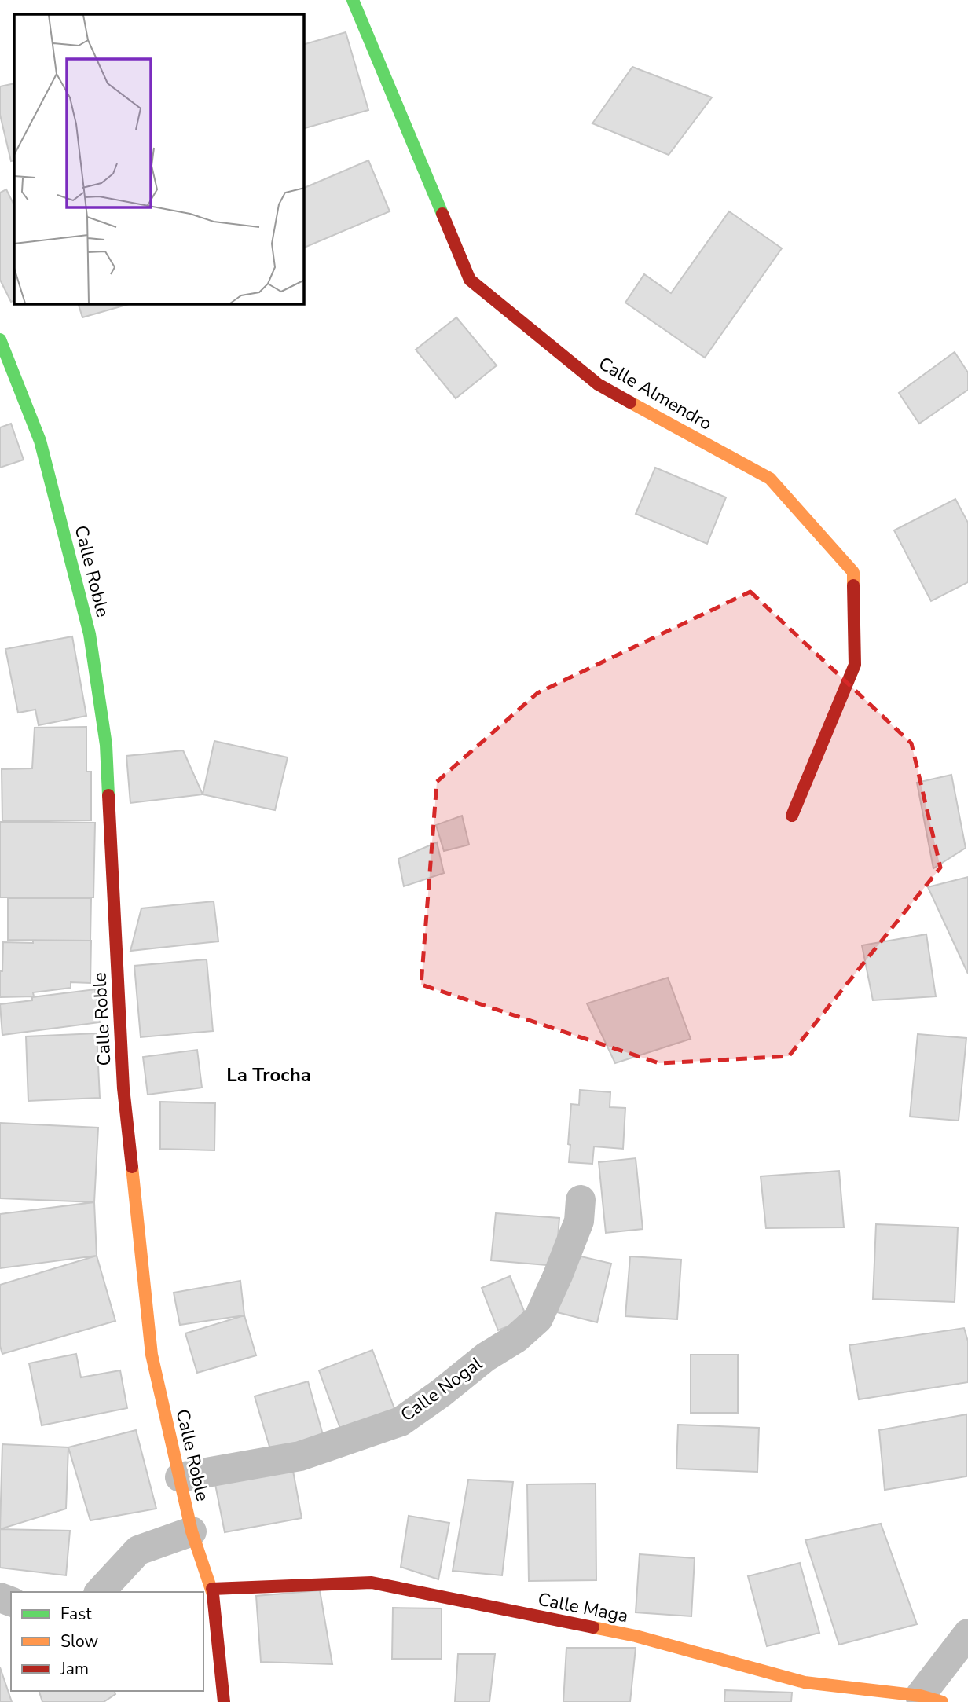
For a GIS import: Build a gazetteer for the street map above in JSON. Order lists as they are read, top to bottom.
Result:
{
  "streets": {
    "street": [
      "Calle Almendro",
      "Calle Roble",
      "Calle Nogal",
      "Calle Maga"
    ]
  },
  "crossings": [
    ["Calle Roble", "Calle Nogal"],
    ["Calle Roble", "Calle Maga"]
  ],
  "districts": ["La Trocha"],
  "legend": ["Fast", "Slow", "Jam"]
}
